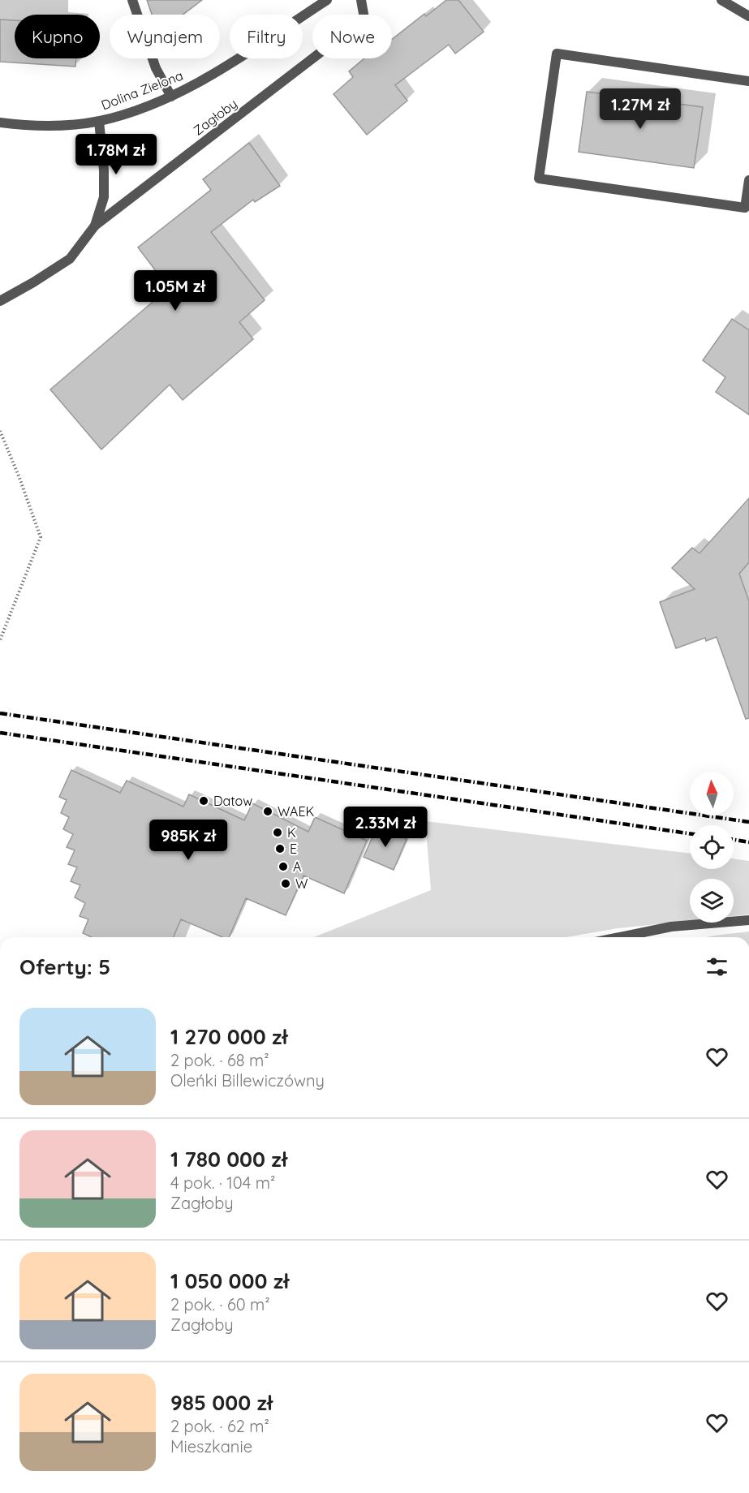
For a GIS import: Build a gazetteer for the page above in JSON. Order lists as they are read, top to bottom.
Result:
{
  "streets": {
    "street": ["Dolina Zielona", "Zagłoby"]
  },
  "places": [
    "Datow",
    "WAEK",
    "K",
    "E",
    "A",
    "W"
  ],
  "north": "top",
  "page": {
    "chip": [
      "Kupno",
      "Wynajem",
      "Filtry",
      "Nowe"
    ],
    "price": [
      "1.27M zł",
      "1.78M zł",
      "1.05M zł",
      "2.33M zł",
      "985K zł"
    ],
    "heading": "Oferty: 5",
    "list": [
      {
        "name": "1 270 000 zł",
        "note": "2 pok. · 68 m² · Oleńki Billewiczówny"
      },
      {
        "name": "1 780 000 zł",
        "note": "4 pok. · 104 m² · Zagłoby"
      },
      {
        "name": "1 050 000 zł",
        "note": "2 pok. · 60 m² · Zagłoby"
      },
      {
        "name": "985 000 zł",
        "note": "2 pok. · 62 m² · Mieszkanie"
      }
    ]
  }
}
